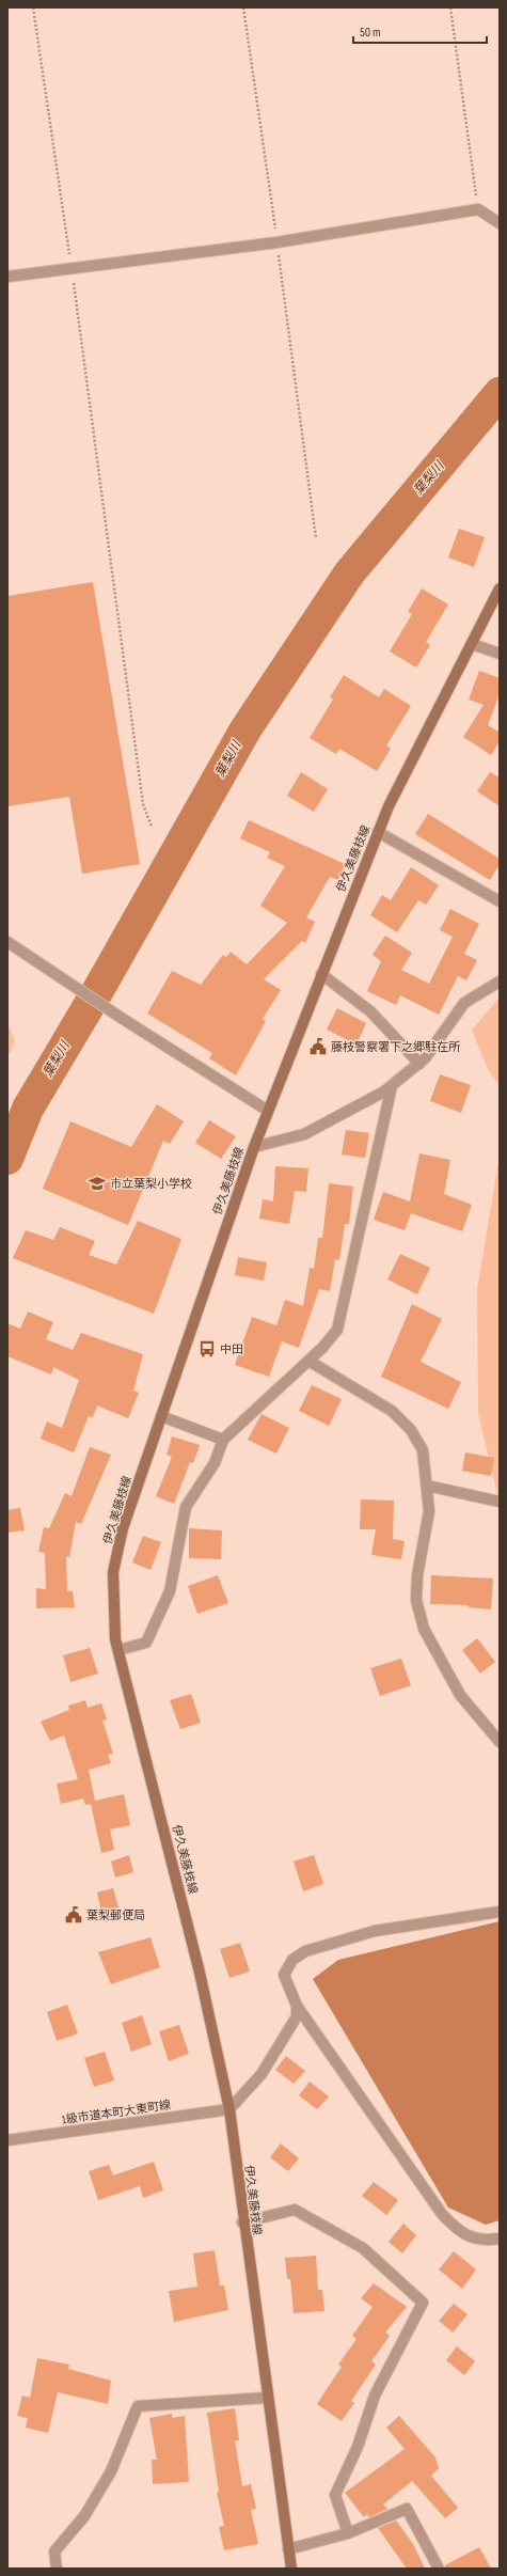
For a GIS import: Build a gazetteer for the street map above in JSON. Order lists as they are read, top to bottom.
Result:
{
  "streets": {
    "main road": ["伊久美藤枝線"],
    "street": ["1級市道本町大東町線"]
  },
  "crossings": [
    ["伊久美藤枝線", "1級市道本町大東町線"]
  ],
  "water": ["葉梨川"],
  "places": {
    "public building": ["藤枝警察署下之郷駐在所", "葉梨郵便局"],
    "school or university": ["市立葉梨小学校"],
    "bus stop": ["中田"]
  },
  "scale_bar": "50 m"
}
